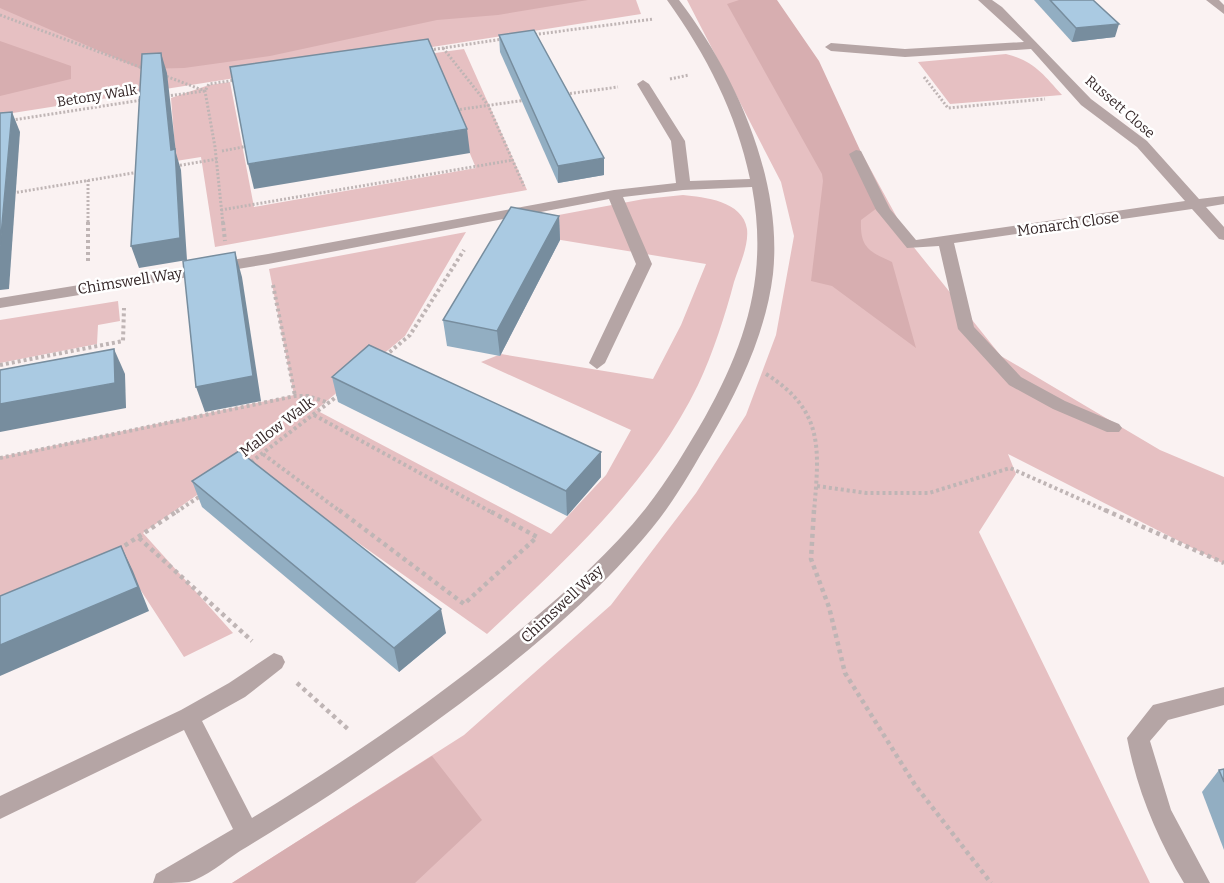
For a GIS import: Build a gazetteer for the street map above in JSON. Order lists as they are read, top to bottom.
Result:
{
  "streets": {
    "street": ["Russett Close", "Monarch Close", "Chimswell Way"],
    "path": ["Betony Walk", "Mallow Walk"]
  },
  "crossings": [
    ["Russett Close", "Monarch Close"]
  ]
}
